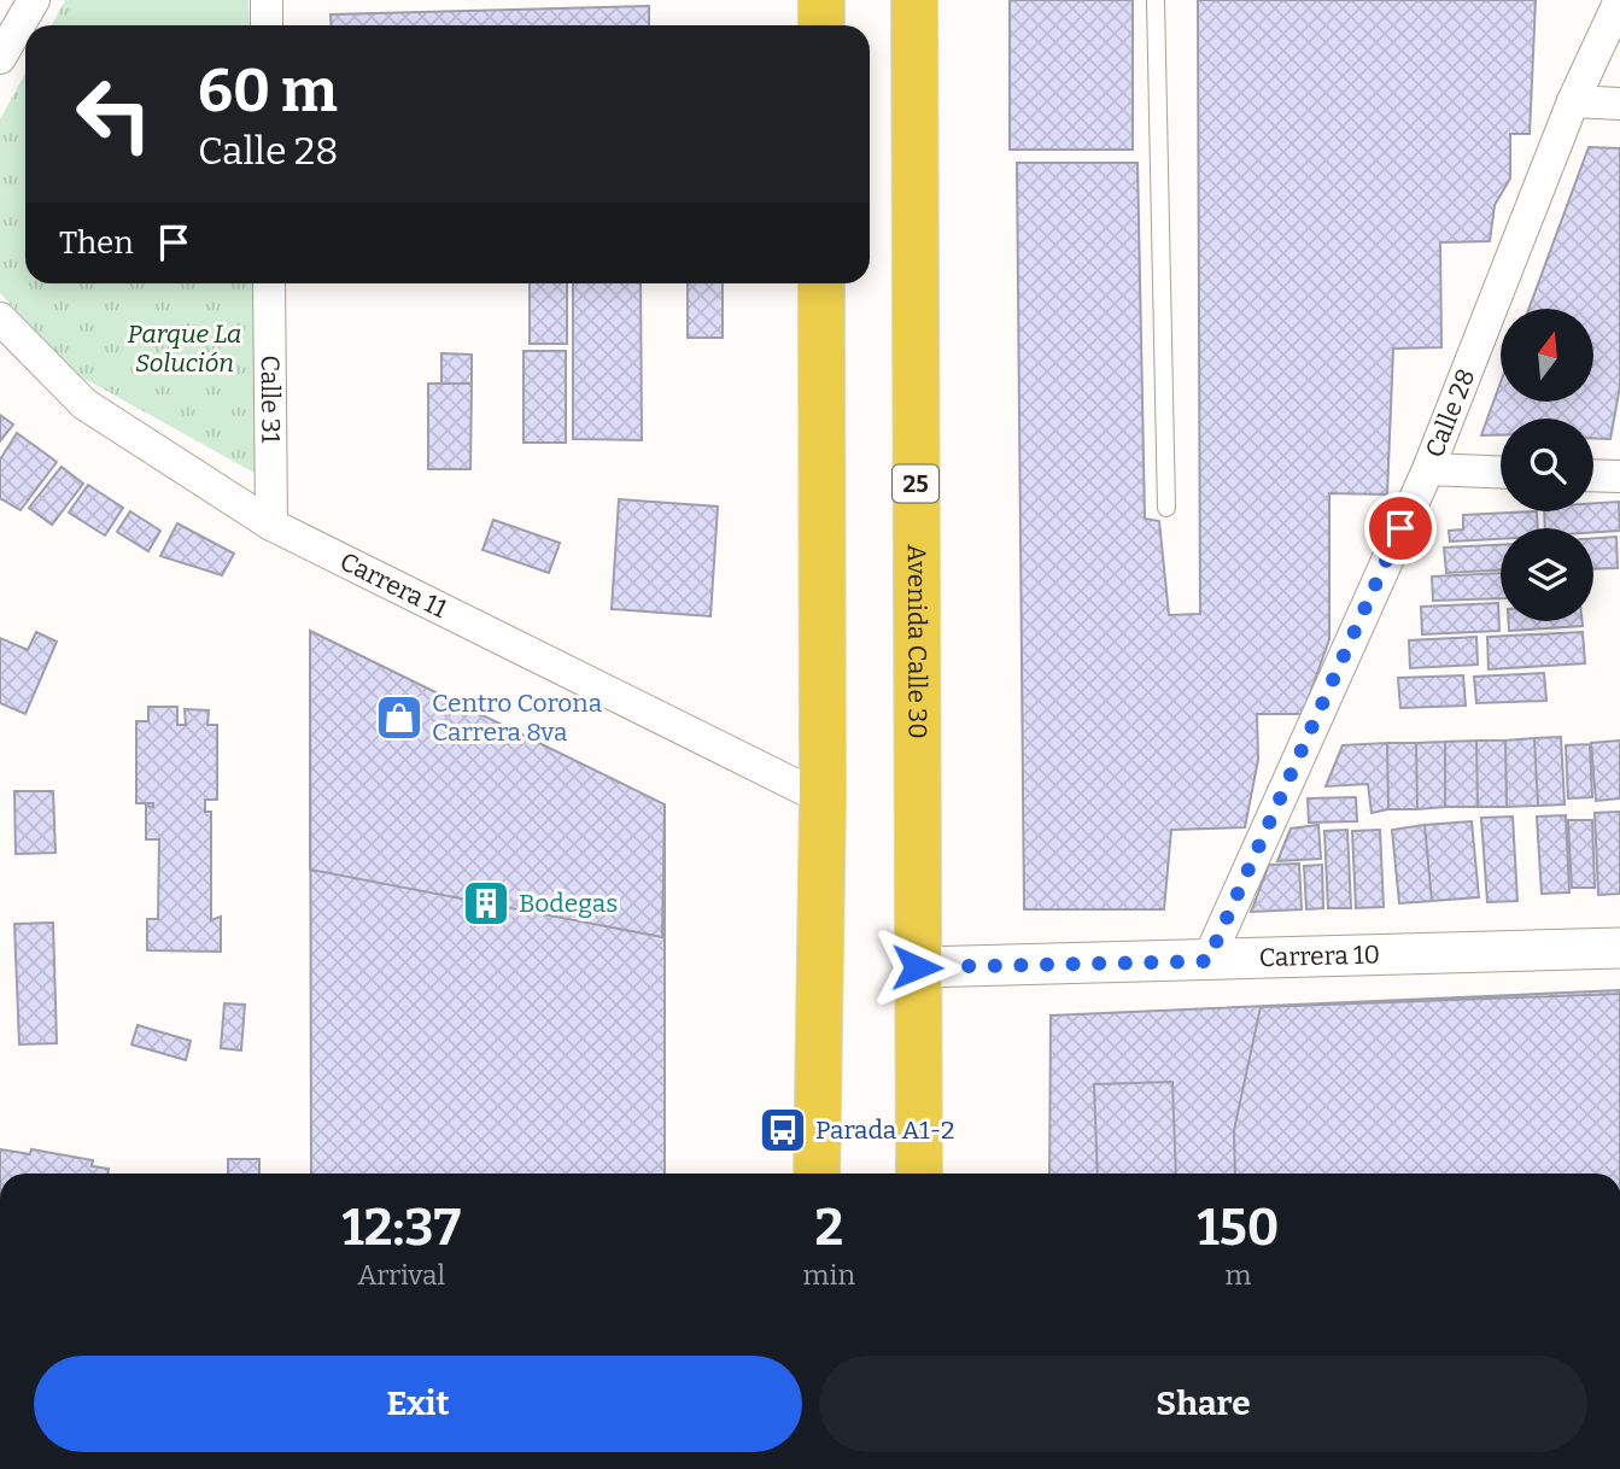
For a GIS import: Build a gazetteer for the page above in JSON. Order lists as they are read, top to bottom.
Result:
{
  "streets": {
    "highway": ["25", "Avenida Calle 30"],
    "street": [
      "Calle 31",
      "Calle 28",
      "Carrera 11",
      "Carrera 10"
    ]
  },
  "crossings": [
    ["Calle 31", "Carrera 11"],
    ["Calle 28", "Carrera 10"],
    ["Avenida Calle 30", "Carrera 10"]
  ],
  "parks": ["Parque La Solución"],
  "places": {
    "shop": ["Centro Corona Carrera 8va"],
    "building": ["Bodegas"],
    "bus stop": ["Parada A1-2"]
  },
  "north": "top",
  "page": {
    "turn": ["60 m", "Calle 28"],
    "then": "Then",
    "eta": [
      "12:37",
      "Arrival",
      "2",
      "min",
      "150",
      "m"
    ],
    "buttons": ["Exit", "Share"]
  }
}
